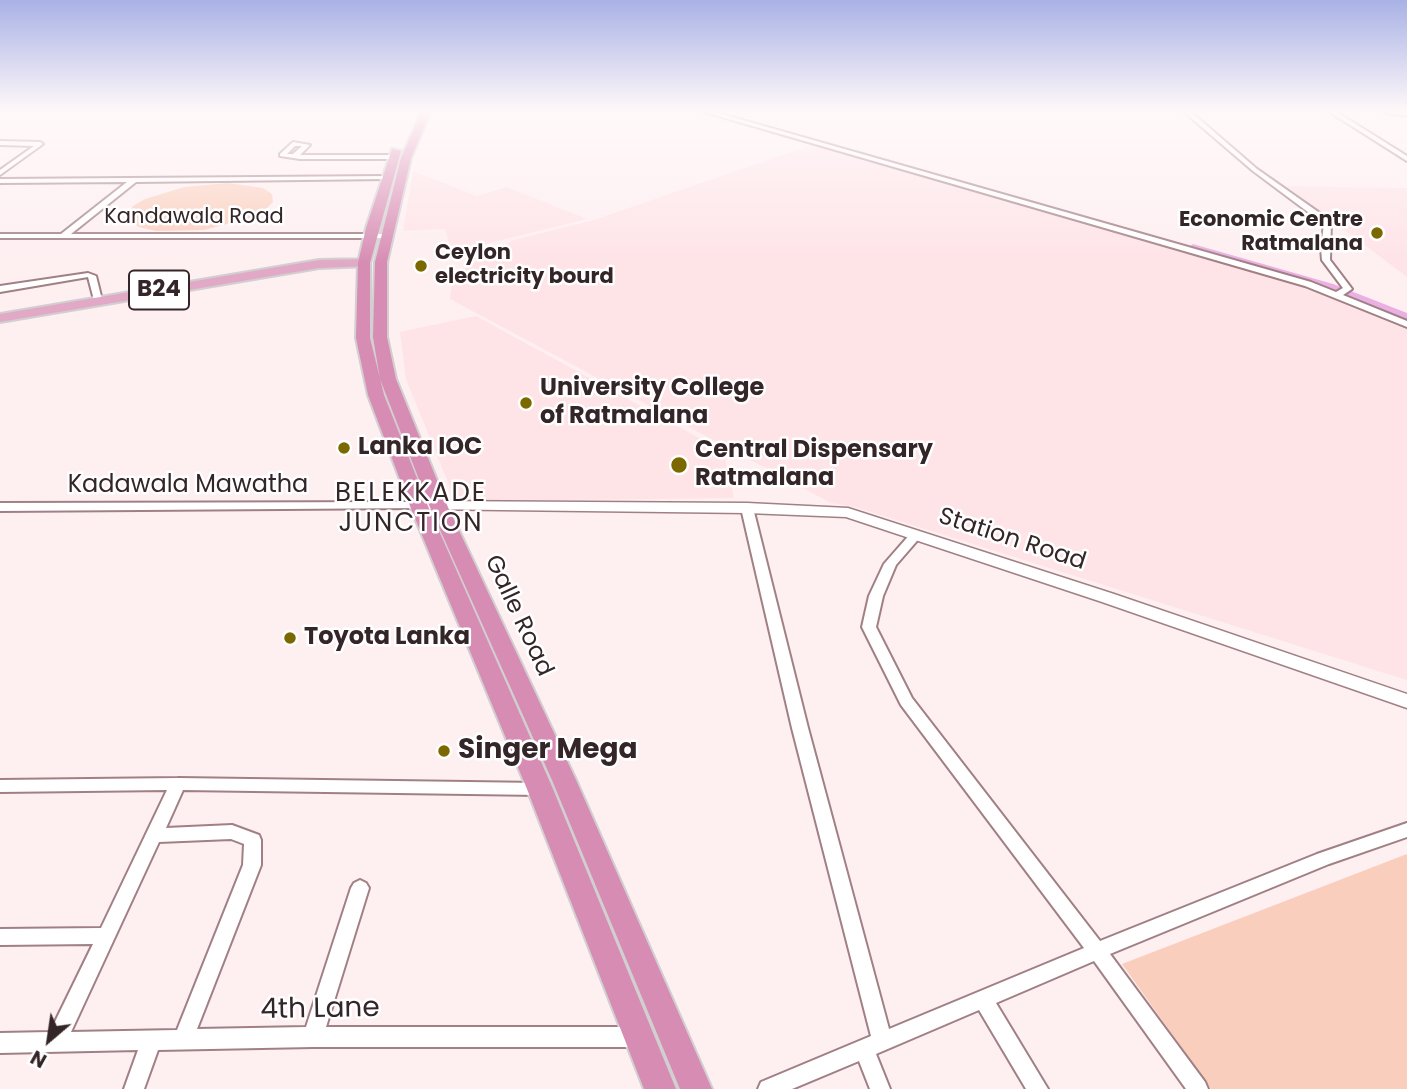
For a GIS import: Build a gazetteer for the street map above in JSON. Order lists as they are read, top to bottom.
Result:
{
  "streets": {
    "highway": ["Galle Road"],
    "main road": ["B24"],
    "street": [
      "Kandawala Road",
      "Kadawala Mawatha",
      "Station Road",
      "4th Lane"
    ]
  },
  "crossings": [
    ["Kandawala Road", "B24"],
    ["Kandawala Road", "Galle Road"],
    ["B24", "Galle Road"],
    ["Kadawala Mawatha", "Station Road"],
    ["Kadawala Mawatha", "Galle Road"],
    ["Station Road", "Galle Road"],
    ["Galle Road", "4th Lane"]
  ],
  "districts": ["BELEKKADE JUNCTION"],
  "places": [
    "Economic Centre Ratmalana",
    "Ceylon electricity bourd",
    "University College of Ratmalana",
    "Lanka IOC",
    "Central Dispensary Ratmalana",
    "Toyota Lanka",
    "Singer Mega"
  ],
  "north": "bottom left"
}
